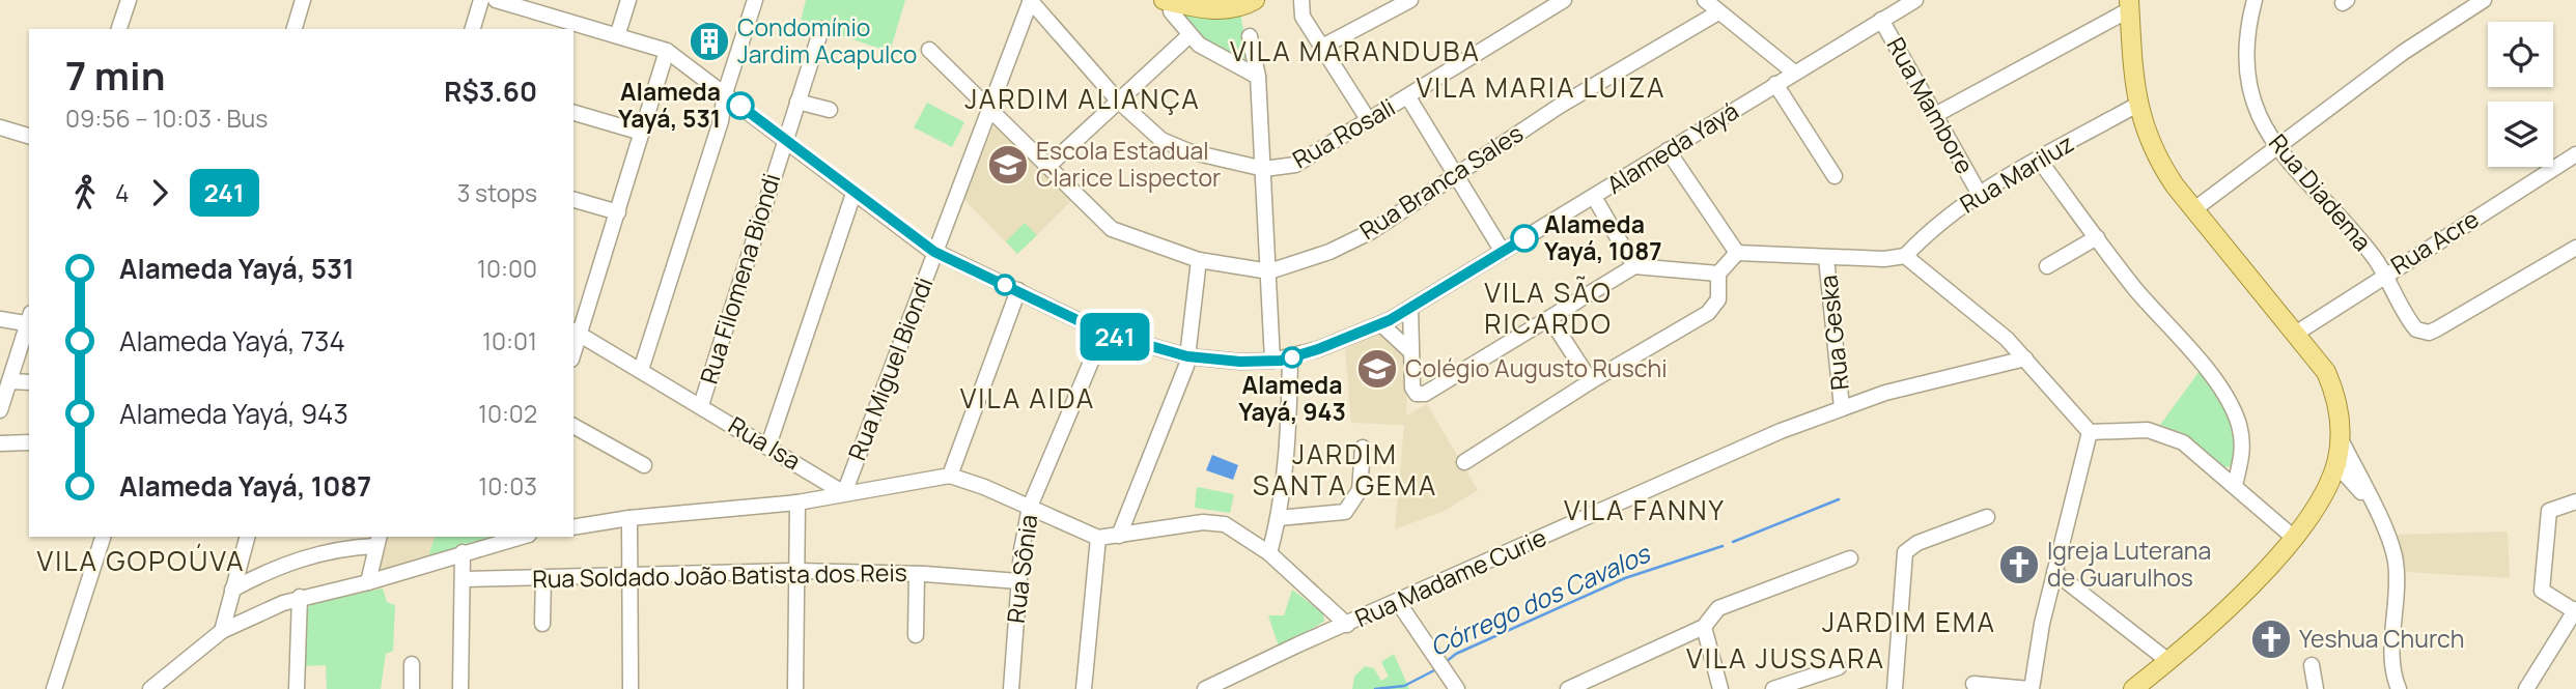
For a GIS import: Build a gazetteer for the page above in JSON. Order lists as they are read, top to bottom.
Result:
{
  "streets": {
    "street": [
      "Rua Mambore",
      "Rua Rosali",
      "Alameda Yayá",
      "Rua Mariluz",
      "Rua Branca Sales",
      "Rua Diadema",
      "Rua Acre",
      "Rua Filomena Biondi",
      "Rua Geska",
      "Rua Miguel Biondi",
      "Rua Isa",
      "Rua Sônia",
      "Rua Soldado João Batista dos Reis",
      "Rua Madame Curie"
    ]
  },
  "crossings": [
    ["Rua Mambore", "Alameda Yayá"],
    ["Rua Mambore", "Rua Mariluz"],
    ["Rua Rosali", "Rua Miguel Biondi"],
    ["Alameda Yayá", "Rua Filomena Biondi"],
    ["Alameda Yayá", "Rua Miguel Biondi"],
    ["Alameda Yayá", "Rua Sônia"],
    ["Rua Diadema", "Rua Acre"],
    ["Rua Filomena Biondi", "Rua Isa"],
    ["Rua Geska", "Rua Madame Curie"],
    ["Rua Miguel Biondi", "Rua Isa"],
    ["Rua Sônia", "Rua Soldado João Batista dos Reis"]
  ],
  "districts": [
    "VILA MARANDUBA",
    "VILA MARIA LUIZA",
    "JARDIM ALIANÇA",
    "VILA SÃO RICARDO",
    "VILA AIDA",
    "JARDIM SANTA GEMA",
    "VILA FANNY",
    "VILA GOPOÚVA",
    "JARDIM EMA",
    "VILA JUSSARA"
  ],
  "water": ["Córrego dos Cavalos"],
  "places": {
    "building": ["Condomínio Jardim Acapulco"],
    "other": ["Alameda Yayá, 531", "Alameda Yayá, 1087", "Alameda Yayá, 943"],
    "school or university": ["Escola Estadual Clarice Lispector", "Colégio Augusto Ruschi"],
    "church": ["Igreja Luterana de Guarulhos", "Yeshua Church"]
  },
  "lines": ["bus line 241"],
  "page": {
    "on_map": "241",
    "heading": ["7 min", "09:56 – 10:03 · Bus", "R$3.60"],
    "legs": ["4", "241", "3 stops"],
    "list": [
      {
        "name": "Alameda Yayá, 531",
        "value": "10:00"
      },
      {
        "name": "Alameda Yayá, 734",
        "value": "10:01"
      },
      {
        "name": "Alameda Yayá, 943",
        "value": "10:02"
      },
      {
        "name": "Alameda Yayá, 1087",
        "value": "10:03"
      }
    ]
  }
}
